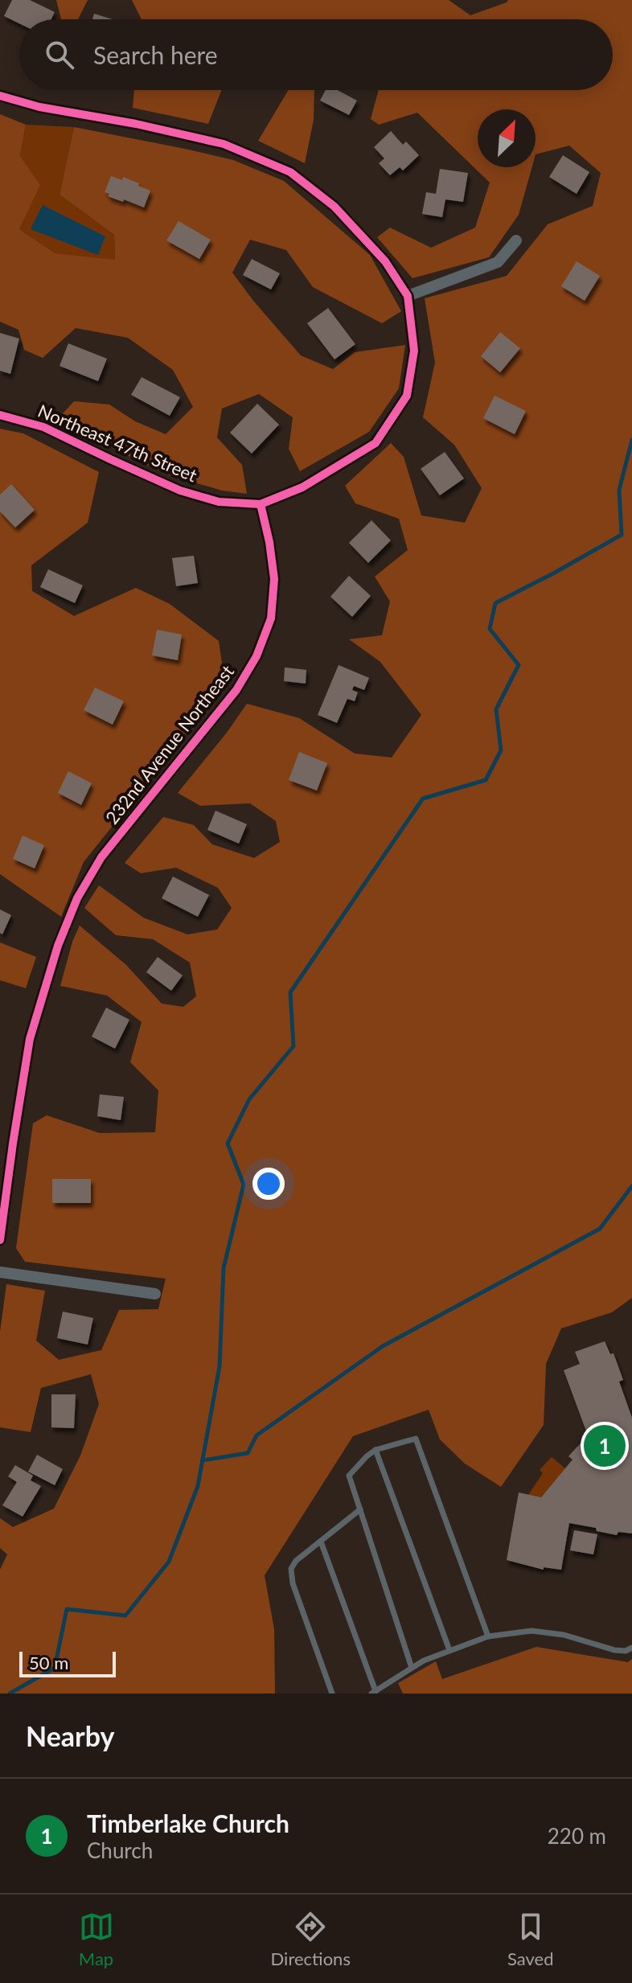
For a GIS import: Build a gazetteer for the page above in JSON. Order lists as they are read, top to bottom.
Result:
{
  "streets": {
    "street": ["Northeast 47th Street", "232nd Avenue Northeast"]
  },
  "crossings": [
    ["Northeast 47th Street", "232nd Avenue Northeast"]
  ],
  "scale_bar": "50 m",
  "north": "top right",
  "page": {
    "search": "Search here",
    "pins": "1",
    "scale": "50 m",
    "heading": "Nearby",
    "list": [
      {
        "mark": "1",
        "name": "Timberlake Church",
        "note": "Church",
        "value": "220 m"
      }
    ],
    "nav": ["Map", "Directions", "Saved"]
  }
}
